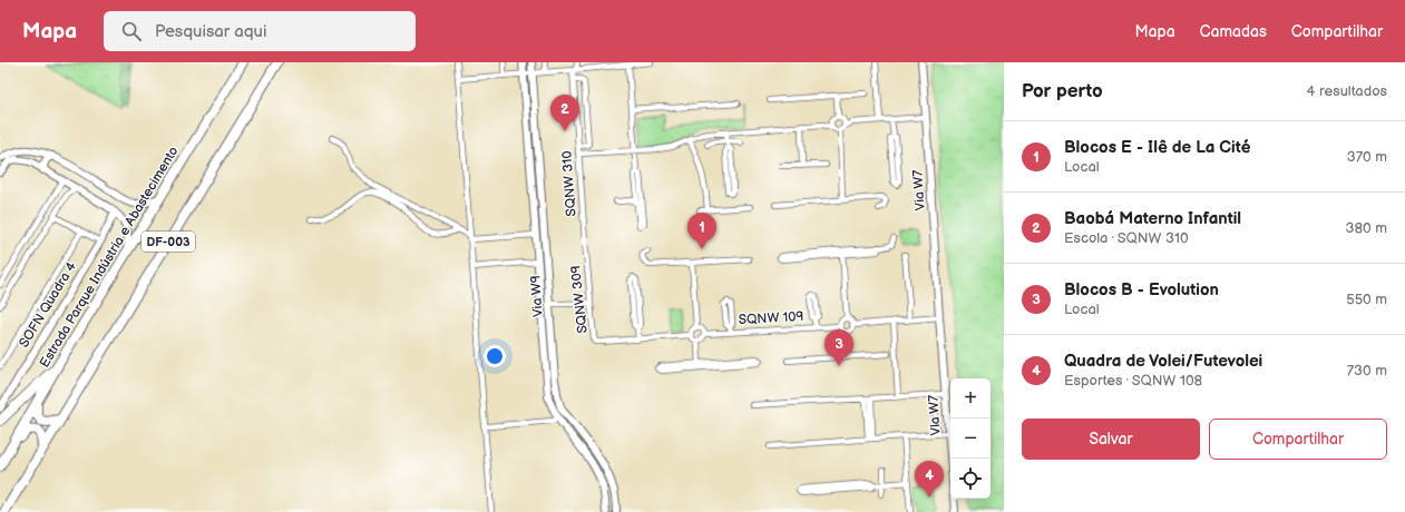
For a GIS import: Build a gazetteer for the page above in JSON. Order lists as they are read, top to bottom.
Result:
{
  "streets": {
    "highway": ["DF-003", "Estrada Parque Indústria e Abastecimento"],
    "street": [
      "SQNW 310",
      "Via W7",
      "Via W9",
      "SQNW 309",
      "SOFN Quadra 4",
      "SQNW 109",
      "Vla W7"
    ]
  },
  "crossings": [
    ["SQNW 310", "SQNW 309"],
    ["Via W7", "Vla W7"],
    ["SQNW 309", "SQNW 109"]
  ],
  "page": {
    "header": "Mapa",
    "search": "Pesquisar aqui",
    "nav": ["Mapa", "Camadas", "Compartilhar"],
    "heading": ["Por perto", "4 resultados"],
    "pins": [
      "2",
      "1",
      "3",
      "4"
    ],
    "list": [
      {
        "mark": "1",
        "name": "Blocos E - Ilê de La Cité",
        "note": "Local",
        "value": "370 m"
      },
      {
        "mark": "2",
        "name": "Baobá Materno Infantil",
        "note": "Escola · SQNW 310",
        "value": "380 m"
      },
      {
        "mark": "3",
        "name": "Blocos B - Evolution",
        "note": "Local",
        "value": "550 m"
      },
      {
        "mark": "4",
        "name": "Quadra de Volei/Futevolei",
        "note": "Esportes · SQNW 108",
        "value": "730 m"
      }
    ],
    "map_buttons": ["+", "−"],
    "buttons": ["Salvar", "Compartilhar"]
  }
}
